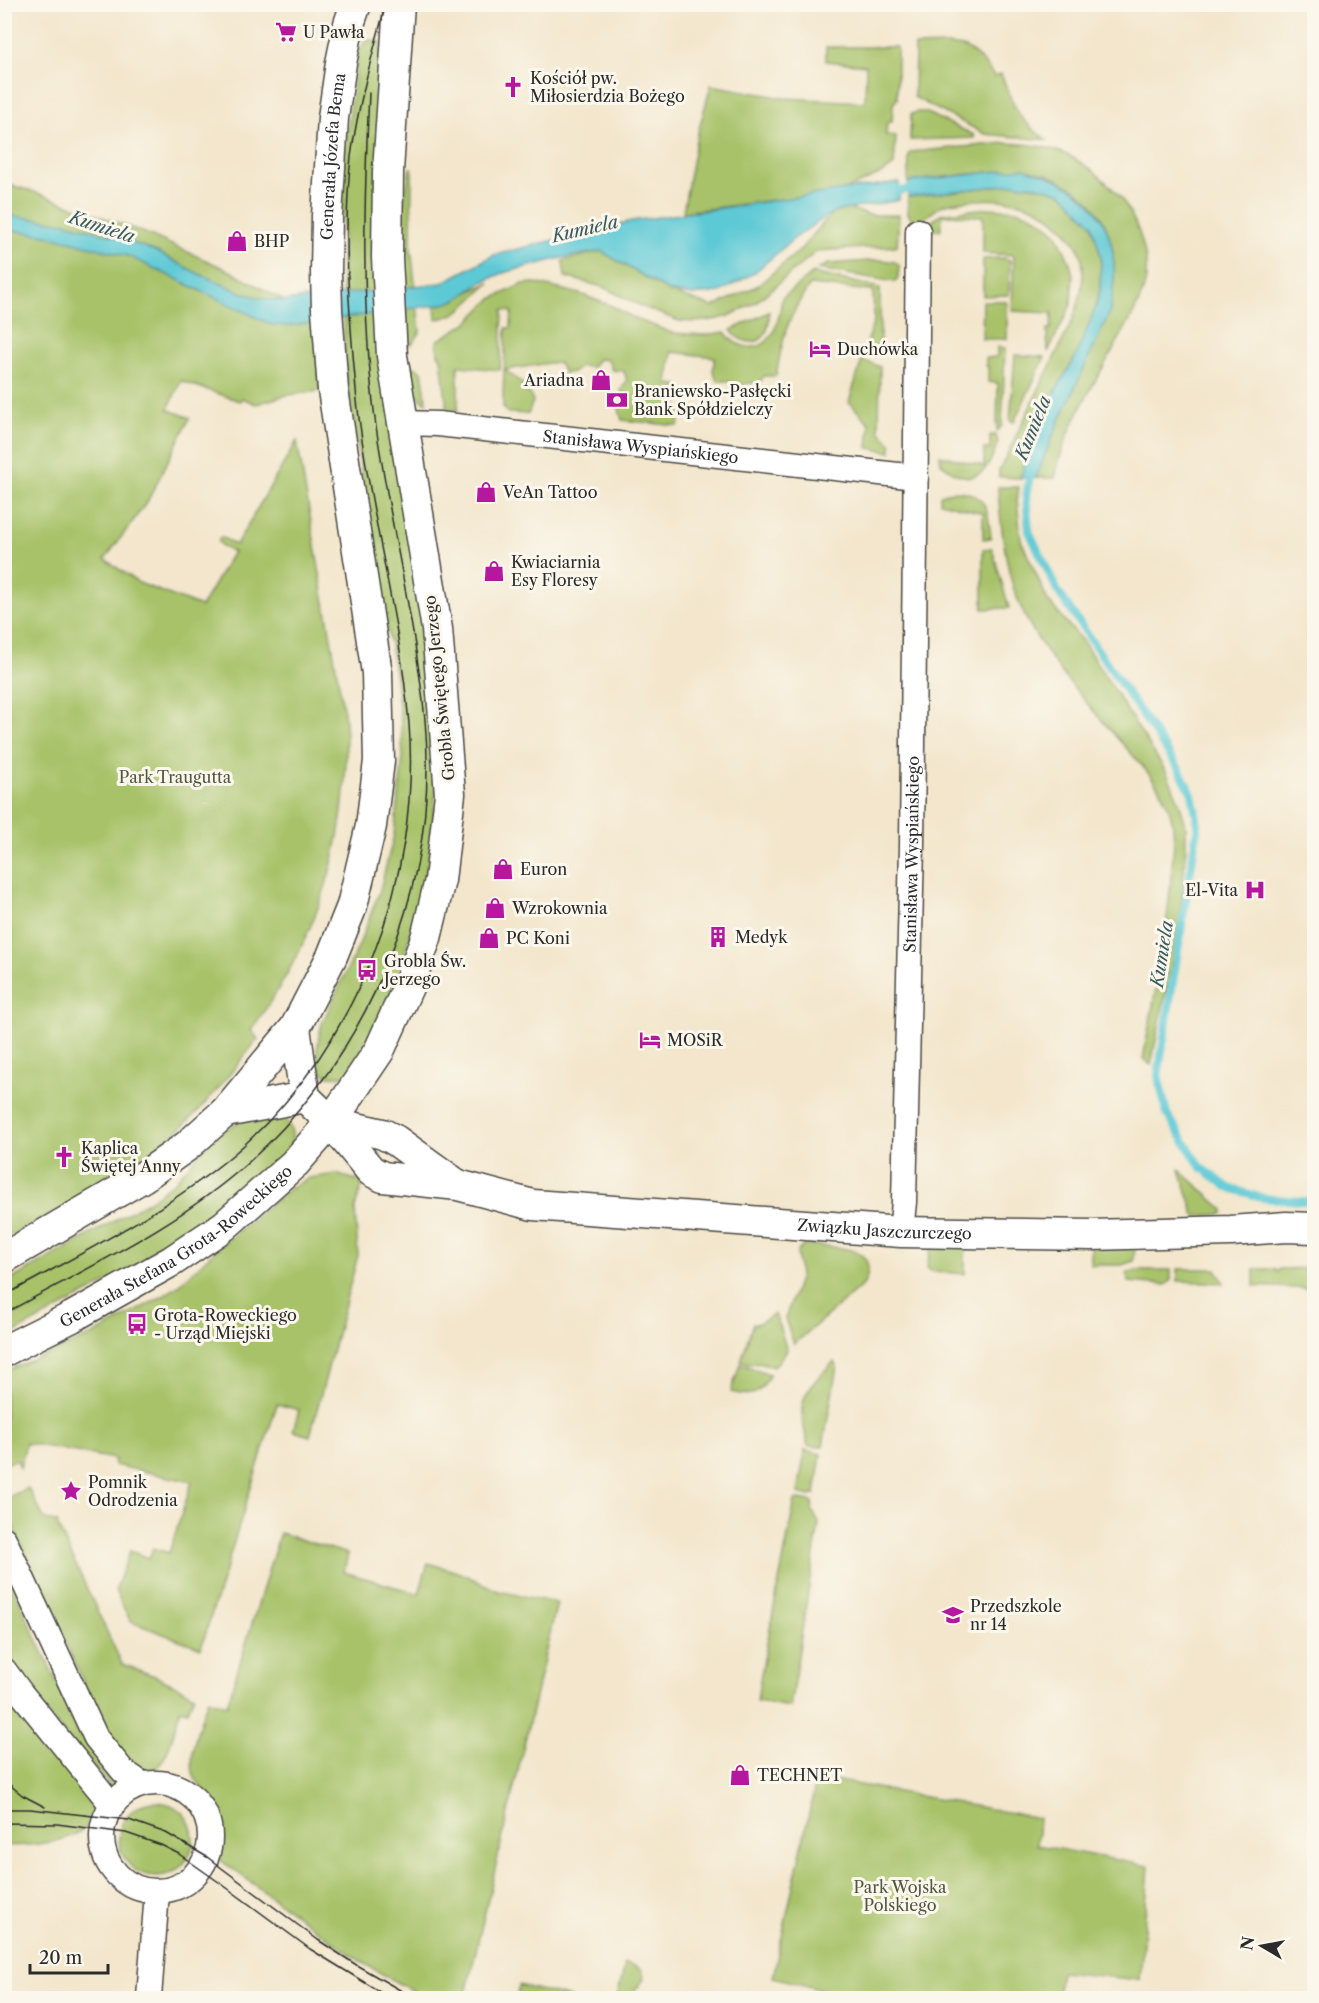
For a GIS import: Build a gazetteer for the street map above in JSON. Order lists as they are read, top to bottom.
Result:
{
  "streets": {
    "street": [
      "Generała Józefa Bema",
      "Stanisława Wyspiańskiego",
      "Grobla Świętego Jerzego",
      "Związku Jaszczurczego",
      "Generała Stefana Grota-Roweckiego"
    ]
  },
  "crossings": [
    ["Stanisława Wyspiańskiego", "Grobla Świętego Jerzego"],
    ["Stanisława Wyspiańskiego", "Związku Jaszczurczego"],
    ["Grobla Świętego Jerzego", "Związku Jaszczurczego"],
    ["Grobla Świętego Jerzego", "Generała Stefana Grota-Roweckiego"],
    ["Związku Jaszczurczego", "Generała Stefana Grota-Roweckiego"]
  ],
  "water": ["Kumiela"],
  "parks": ["Park Traugutta", "Park Wojska Polskiego"],
  "places": {
    "supermarket": ["U Pawła"],
    "church": ["Kościół pw. Miłosierdzia Bożego", "Kaplica Świętej Anny"],
    "shop": [
      "BHP",
      "Ariadna",
      "VeAn Tattoo",
      "Kwiaciarnia Esy Floresy",
      "Euron",
      "Wzrokownia",
      "PC Koni",
      "TECHNET"
    ],
    "hotel": ["Duchówka", "MOSiR"],
    "bank": ["Braniewsko-Pasłęcki Bank Spółdzielczy"],
    "hospital": ["El-Vita"],
    "building": ["Medyk"],
    "bus stop": ["Grobla Św. Jerzego", "Grota-Roweckiego - Urząd Miejski"],
    "place": ["Pomnik Odrodzenia"],
    "school or university": ["Przedszkole nr 14"]
  },
  "scale_bar": "20 m",
  "north": "left"
}
